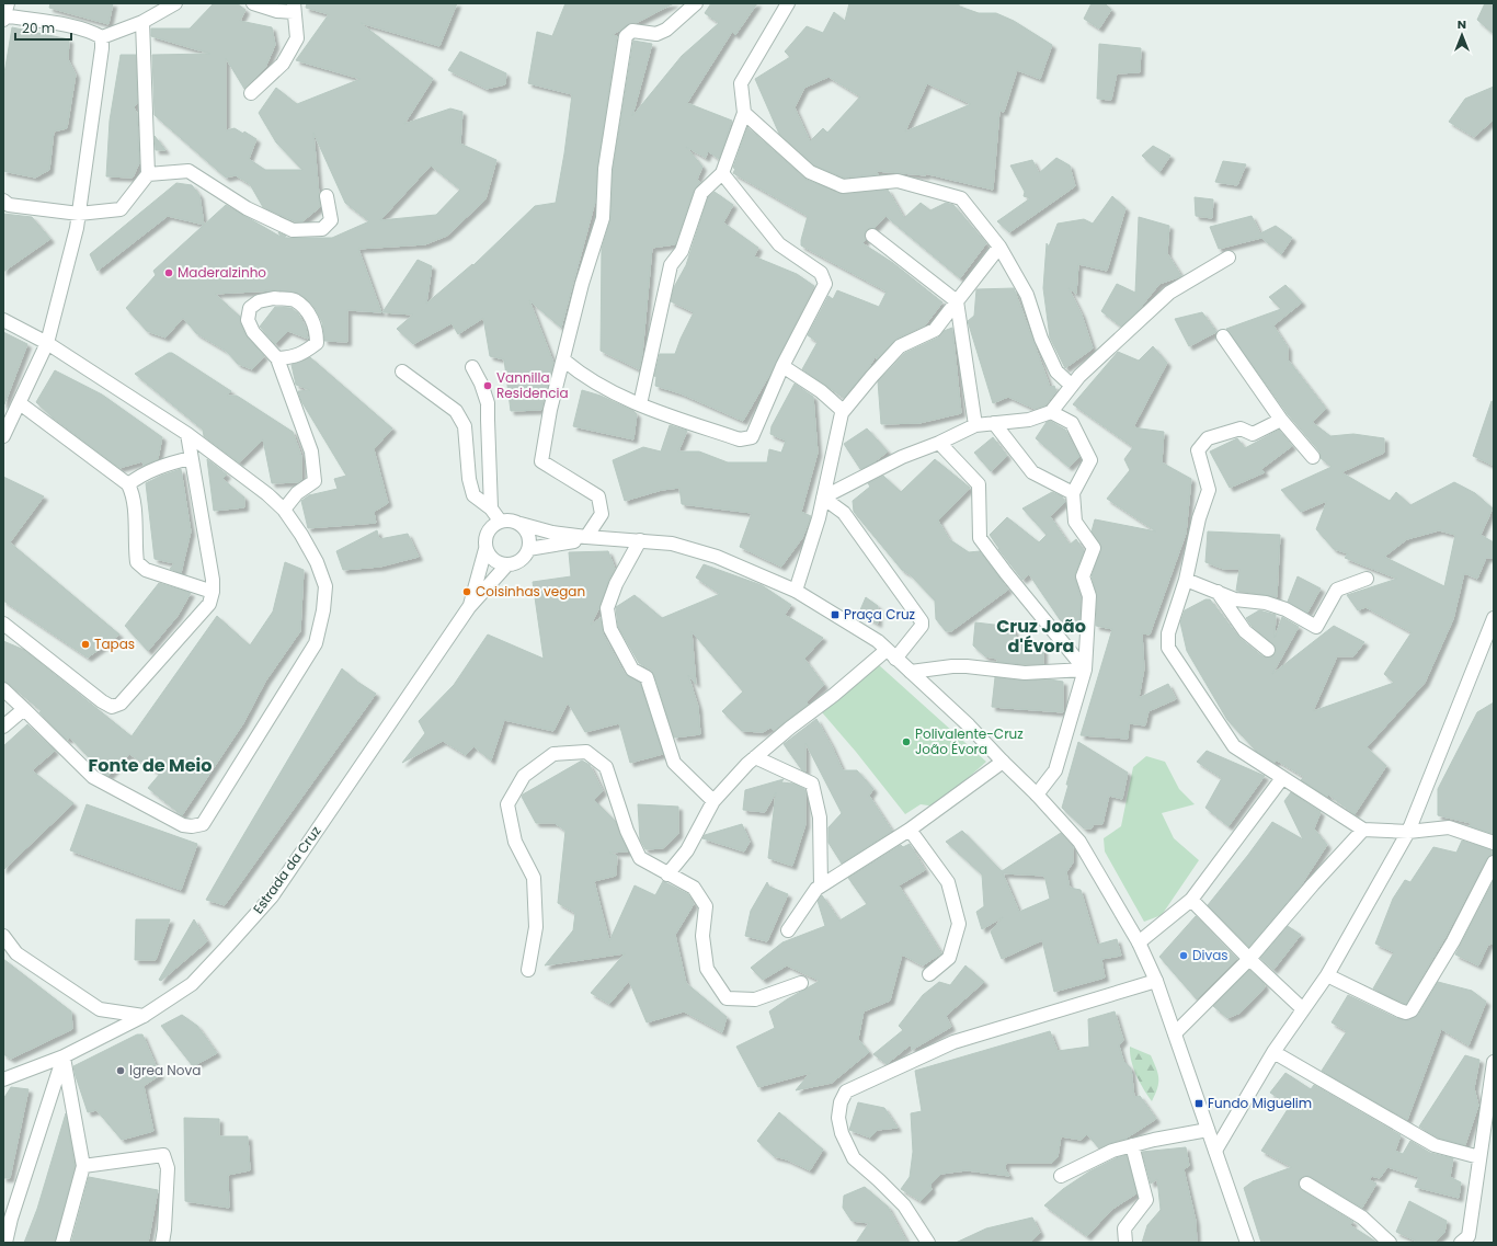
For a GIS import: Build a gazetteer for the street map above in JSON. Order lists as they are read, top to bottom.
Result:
{
  "streets": {
    "street": ["Estrada da Cruz"]
  },
  "districts": ["Cruz João d'Évora", "Fonte de Meio"],
  "places": {
    "other": [
      "Maderalzinho",
      "Vannilla Residencia",
      "Coisinhas vegan",
      "Tapas",
      "Polivalente-Cruz João Évora",
      "Divas",
      "Igrea Nova"
    ],
    "transit": ["Praça Cruz", "Fundo Miguelim"]
  },
  "scale_bar": "20 m",
  "north": "top"
}
